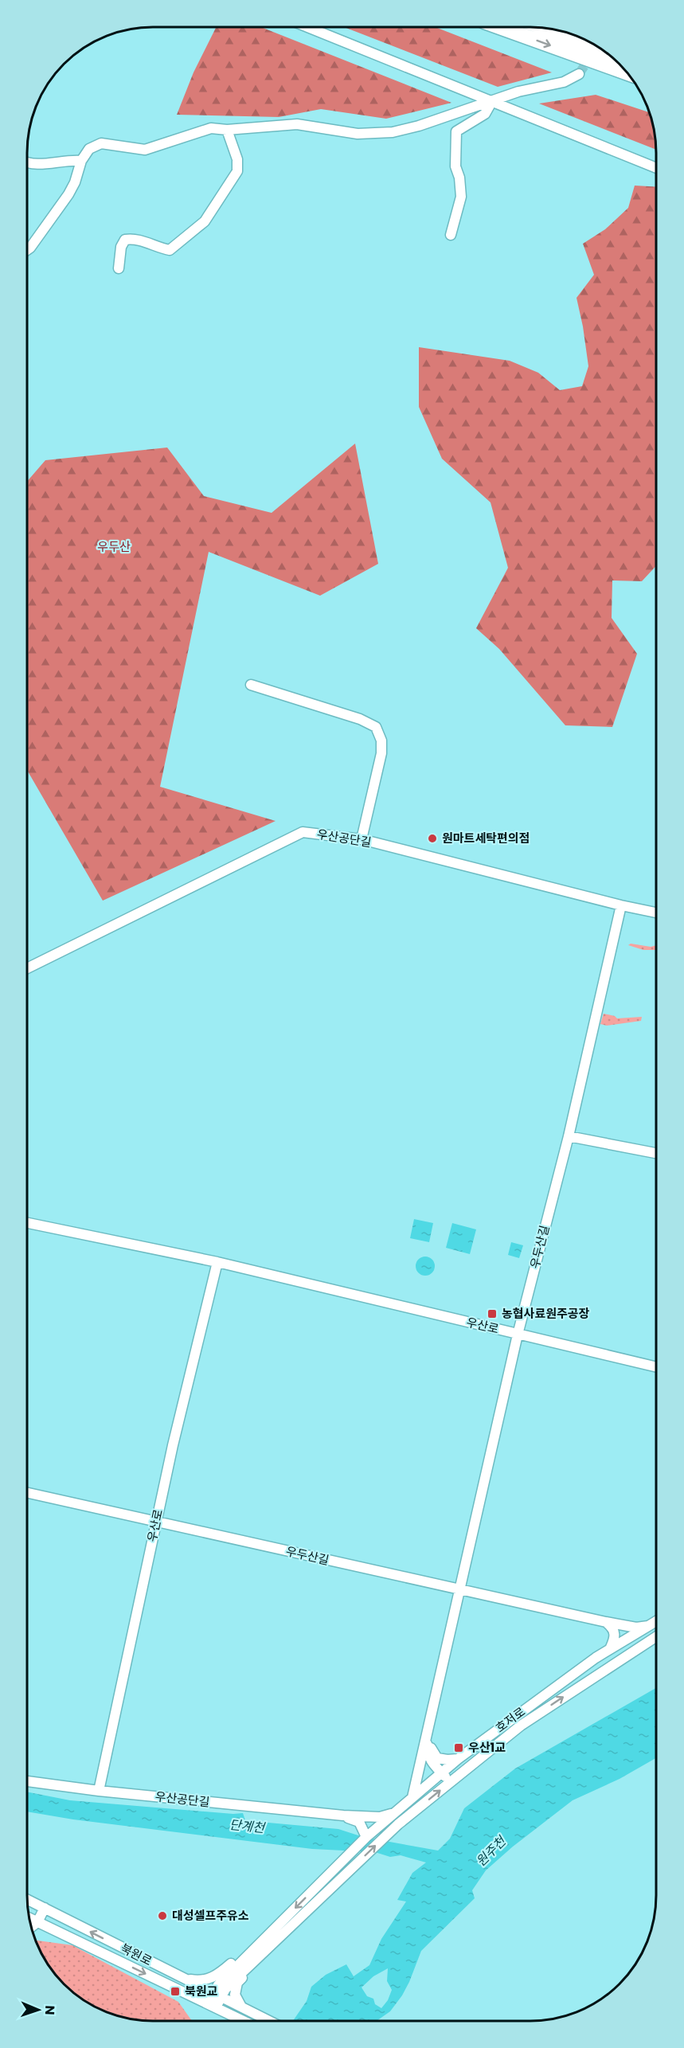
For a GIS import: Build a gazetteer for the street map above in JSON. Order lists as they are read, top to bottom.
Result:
{
  "streets": {
    "street": [
      "우산공단길",
      "우두산길",
      "우산로",
      "호저로",
      "북원로"
    ]
  },
  "crossings": [
    ["우산공단길", "우두산길"],
    ["우산공단길", "우산로"],
    ["우산공단길", "호저로"],
    ["우두산길", "우산로"],
    ["우두산길", "호저로"]
  ],
  "water": ["단계천", "원주천"],
  "parks": ["우두산"],
  "places": {
    "other": ["원마트세탁편의점", "대성셀프주유소"],
    "transit": ["농협사료원주공장", "우산1교", "북원교"]
  },
  "north": "right"
}
